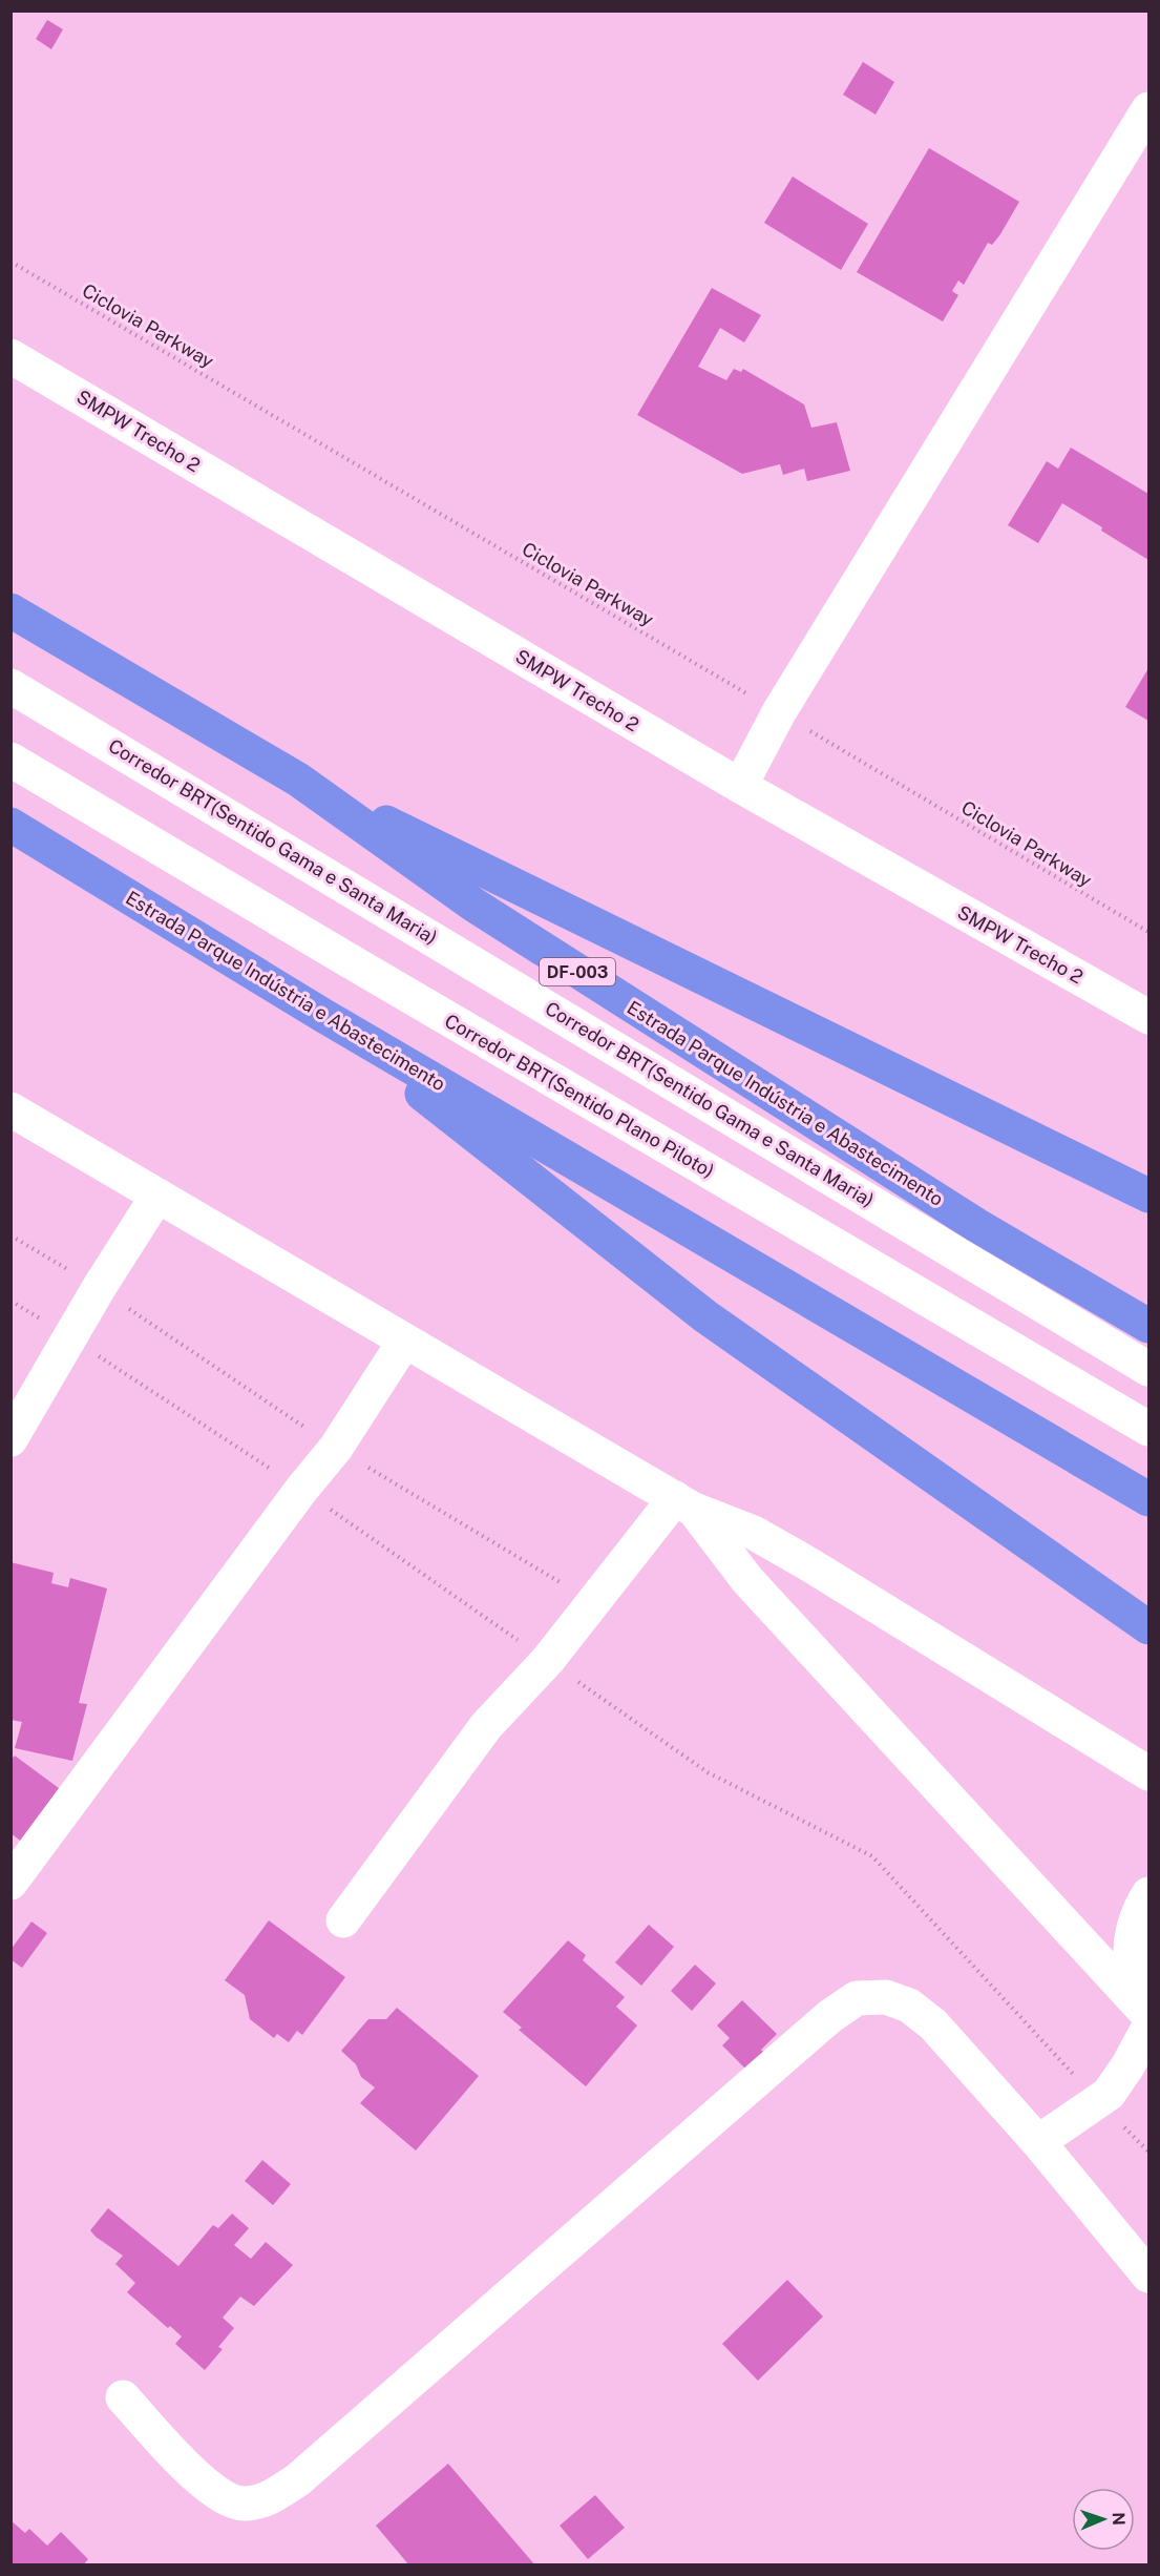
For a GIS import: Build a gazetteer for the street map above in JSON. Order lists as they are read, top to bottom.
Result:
{
  "streets": {
    "highway": ["DF-003", "Estrada Parque Indústria e Abastecimento"],
    "street": ["SMPW Trecho 2", "Corredor BRT(Sentido Gama e Santa Maria)", "Corredor BRT(Sentido Plano Piloto)"],
    "path": ["Ciclovia Parkway"]
  },
  "north": "right"
}
